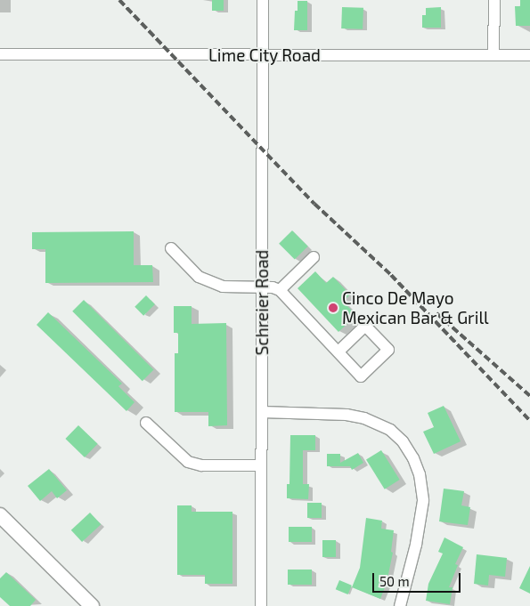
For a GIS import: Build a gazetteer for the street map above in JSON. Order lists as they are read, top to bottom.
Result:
{
  "streets": {
    "street": ["Lime City Road", "Schreier Road"]
  },
  "crossings": [
    ["Lime City Road", "Schreier Road"]
  ],
  "places": ["Cinco De Mayo Mexican Bar & Grill"],
  "scale_bar": "50 m"
}
